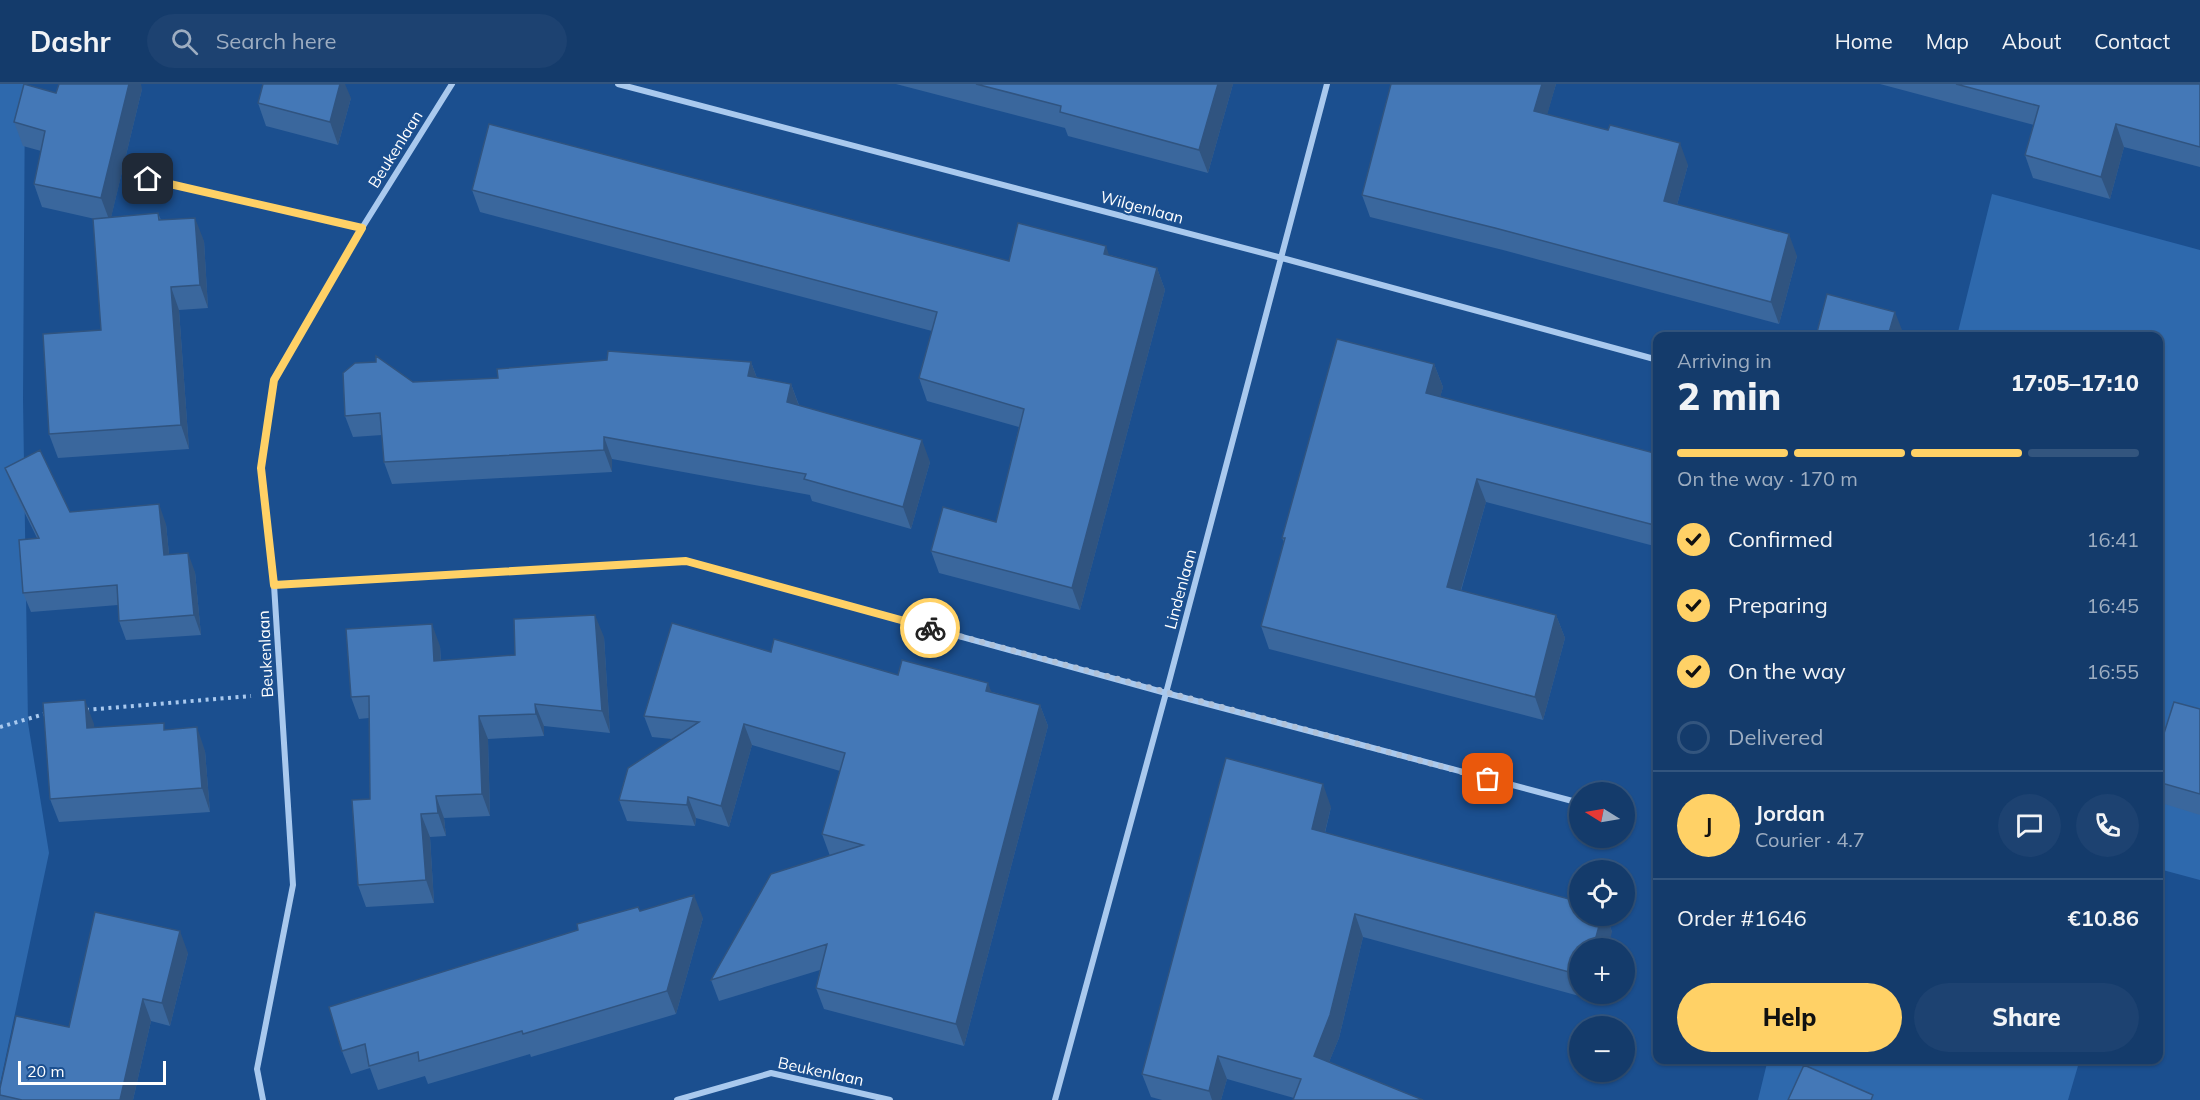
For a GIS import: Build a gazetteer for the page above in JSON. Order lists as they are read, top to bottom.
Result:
{
  "streets": {
    "street": ["Beukenlaan", "Wilgenlaan", "Lindenlaan"]
  },
  "crossings": [
    ["Wilgenlaan", "Lindenlaan"]
  ],
  "scale_bar": "20 m",
  "north": "left",
  "page": {
    "header": "Dashr",
    "search": "Search here",
    "nav": [
      "Home",
      "Map",
      "About",
      "Contact"
    ],
    "heading": ["2 min", "Arriving in", "17:05–17:10"],
    "panel": [
      "Jordan",
      "Courier · 4.7",
      "Order #1646",
      "€10.86"
    ],
    "bar": "On the way · 170 m",
    "list": [
      ["Confirmed", "16:41"],
      ["Preparing", "16:45"],
      ["On the way", "16:55"],
      "Delivered"
    ],
    "map_buttons": ["+", "−"],
    "round": "J",
    "buttons": ["Help", "Share"],
    "scale": "20 m"
  }
}
